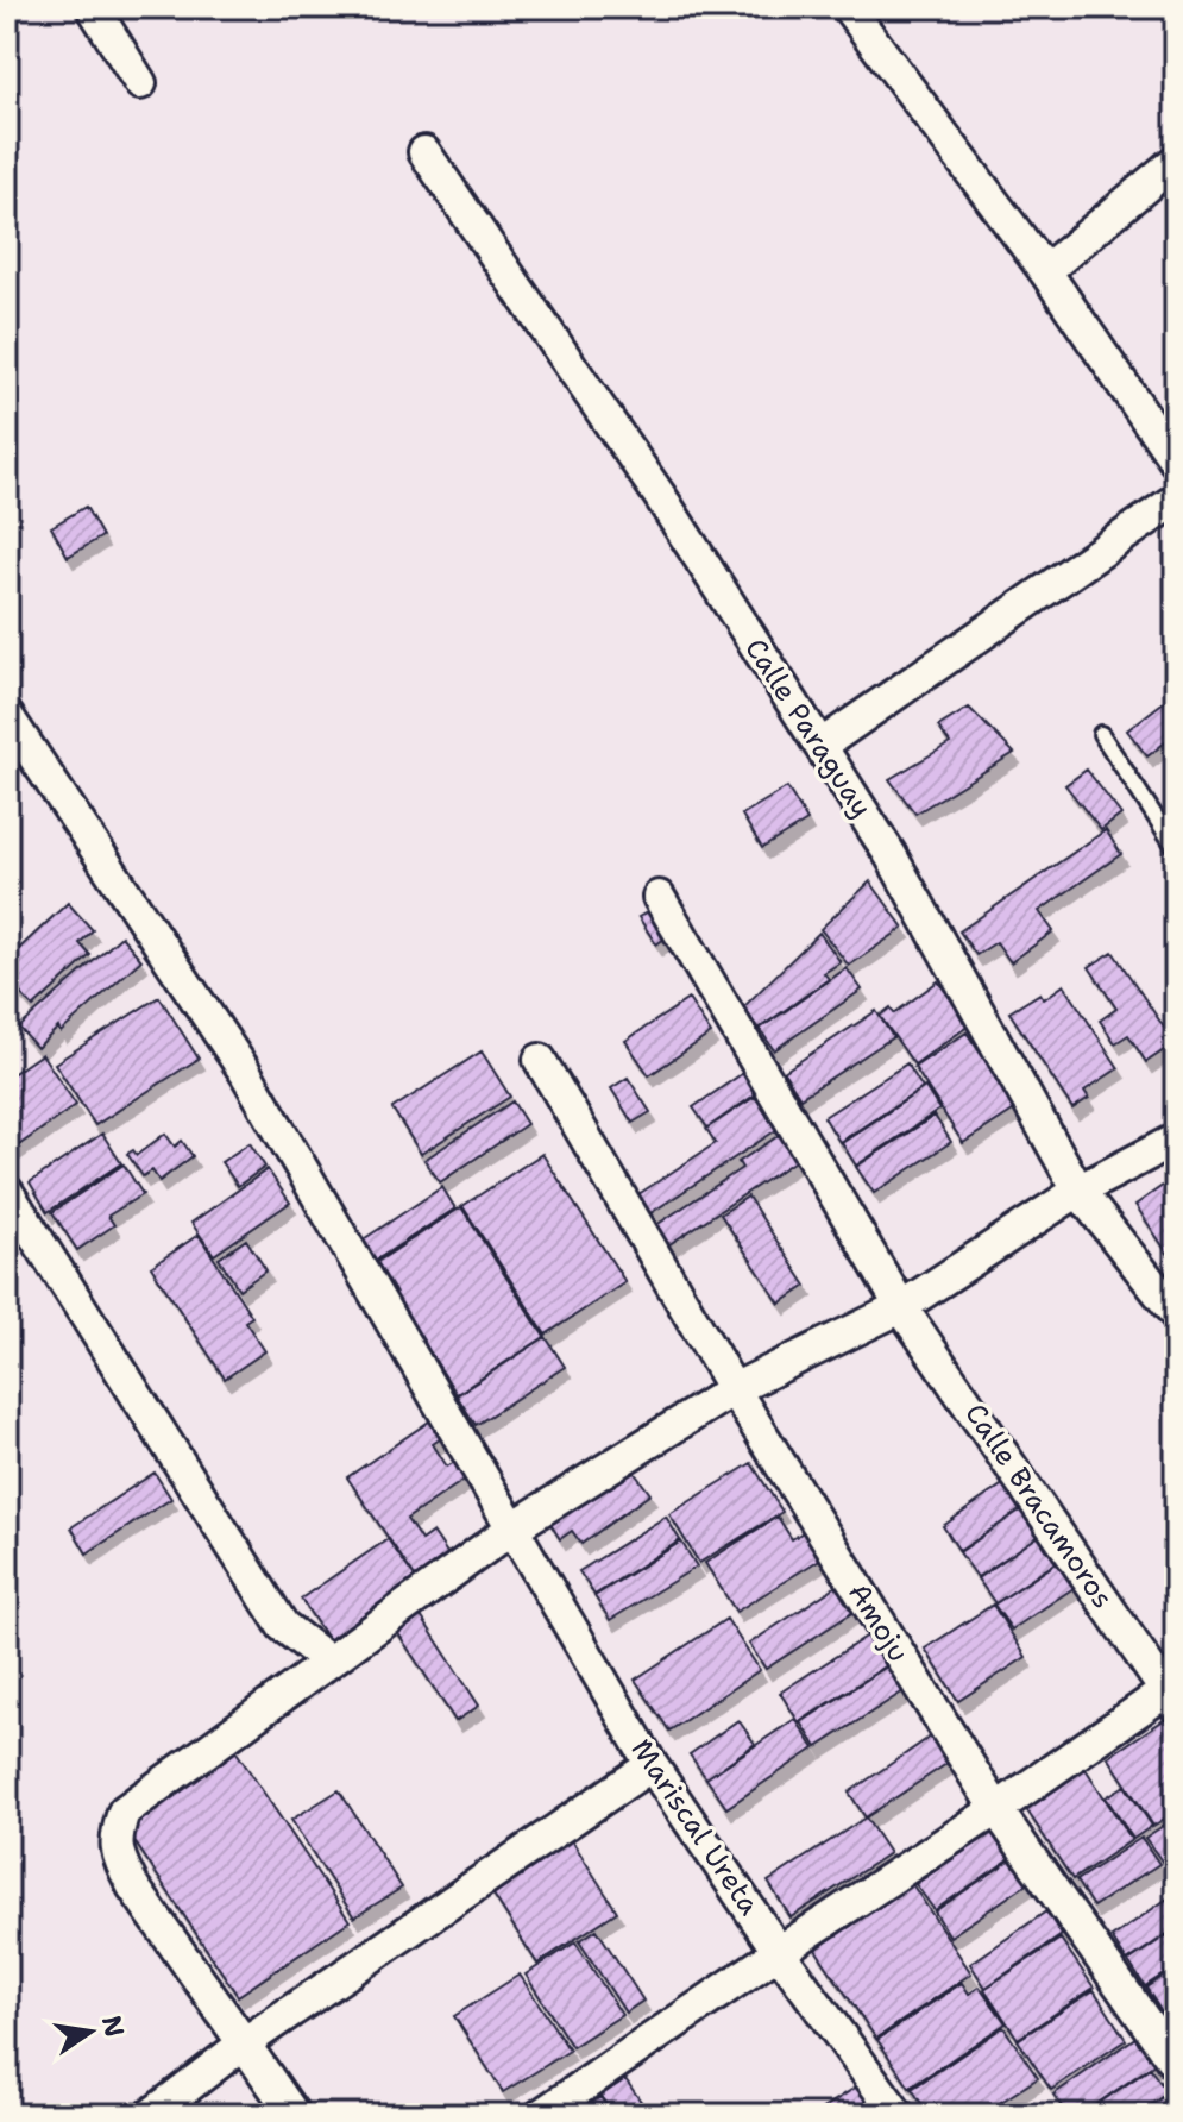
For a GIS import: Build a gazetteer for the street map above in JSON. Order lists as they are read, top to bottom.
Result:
{
  "streets": {
    "street": [
      "Calle Paraguay",
      "Calle Bracamoros",
      "Amoju",
      "Mariscal Ureta"
    ]
  },
  "north": "right"
}
